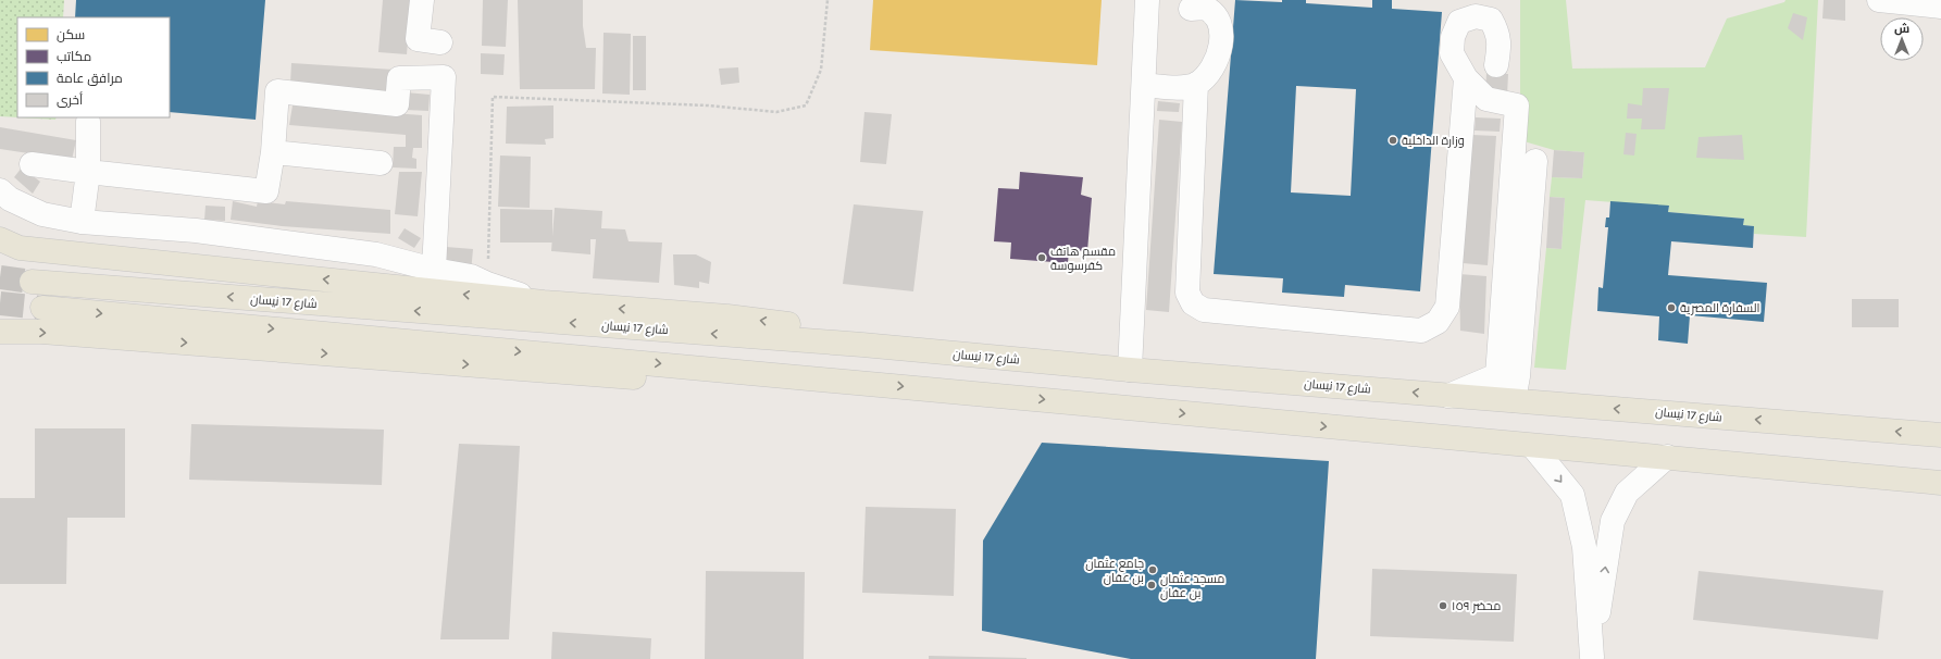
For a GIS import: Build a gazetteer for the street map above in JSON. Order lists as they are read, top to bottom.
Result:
{
  "streets": {
    "main road": ["شارع 17 نيسان"]
  },
  "places": [
    "وزارة الداخلية",
    "مقسم هاتف كفرسوسة",
    "السفارة المصرية",
    "جامع عثمان بن عفان",
    "مسجد عثمان بن عفان",
    "محضر ١٥٩"
  ],
  "legend": [
    "سكن",
    "مكاتب",
    "مرافق عامة",
    "أخرى"
  ],
  "north": "top"
}
